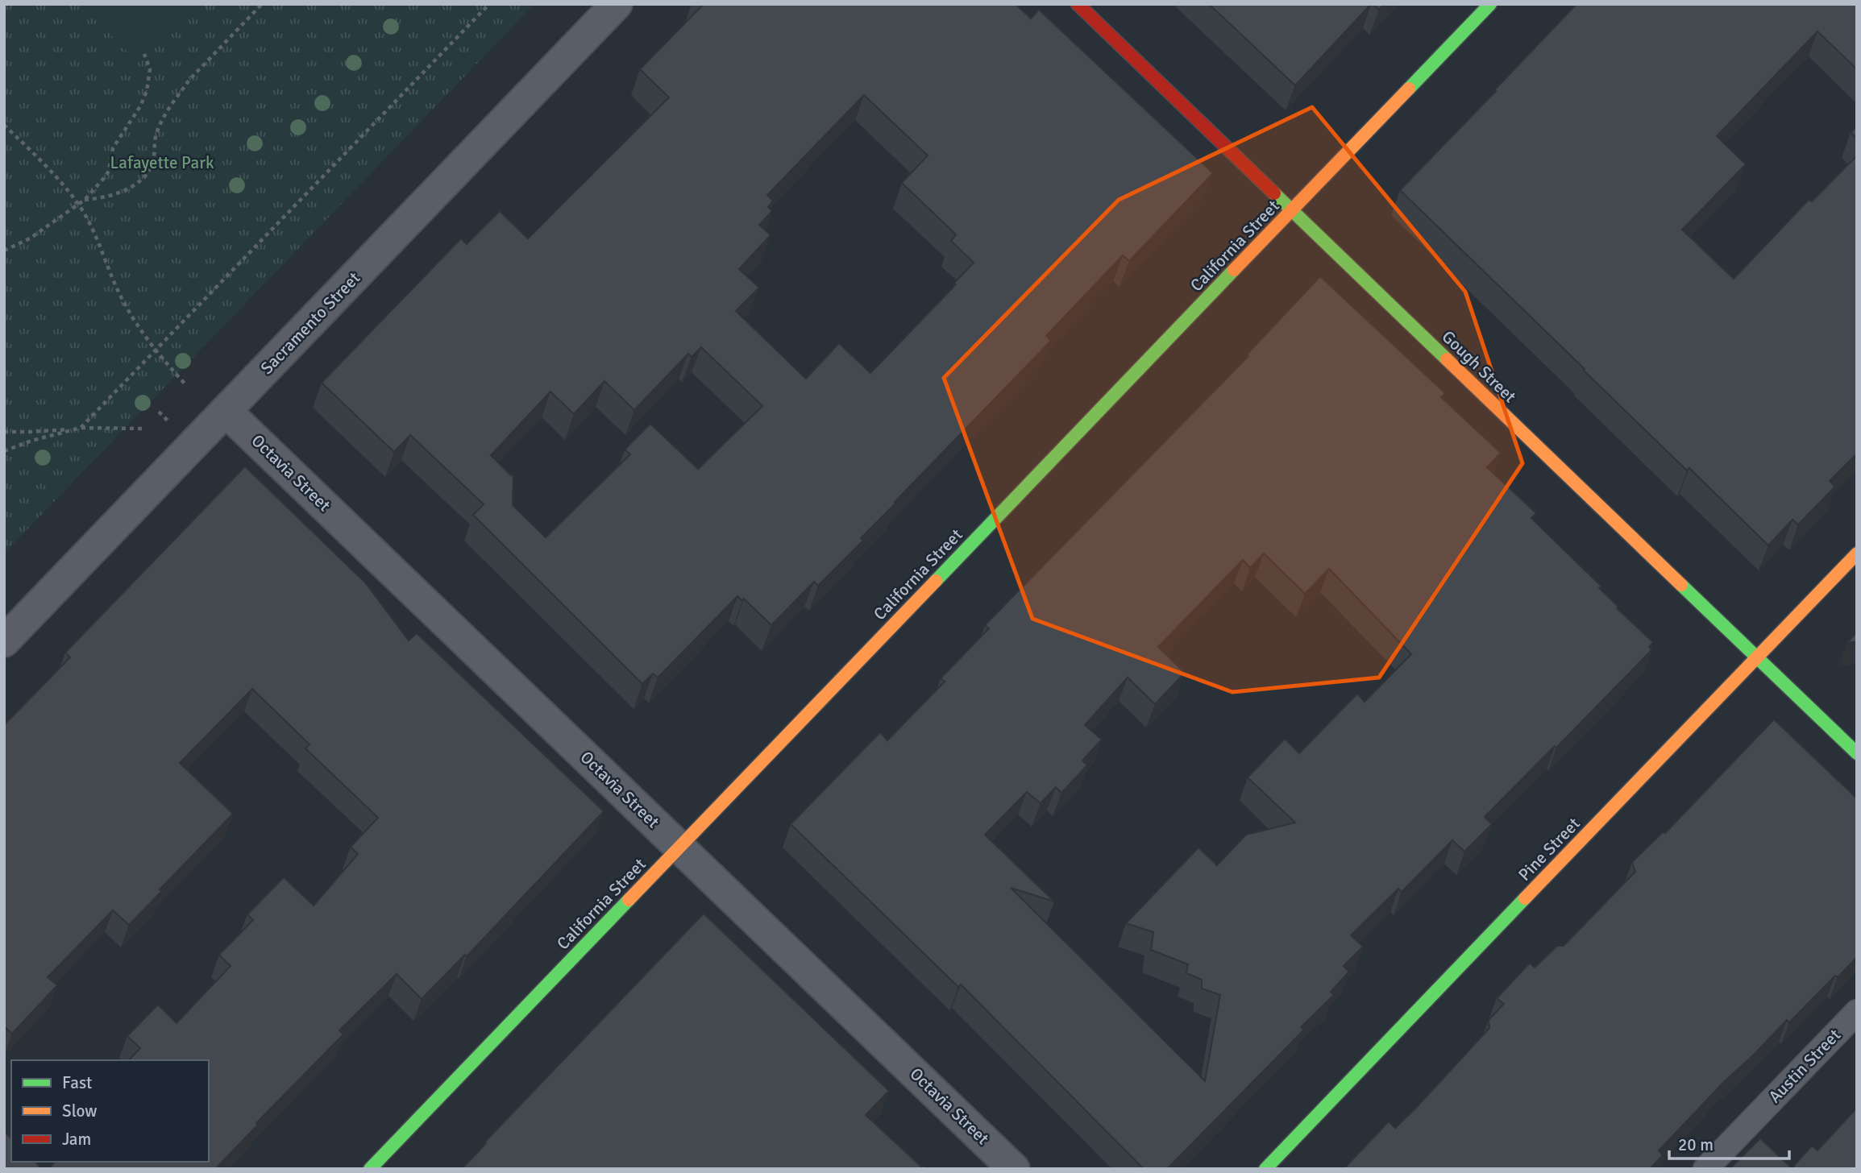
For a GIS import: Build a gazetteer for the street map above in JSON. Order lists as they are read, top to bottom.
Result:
{
  "streets": {
    "street": [
      "California Street",
      "Sacramento Street",
      "Gough Street",
      "Octavia Street",
      "Pine Street"
    ],
    "lane": ["Austin Street"]
  },
  "crossings": [
    ["California Street", "Gough Street"],
    ["California Street", "Octavia Street"],
    ["Sacramento Street", "Octavia Street"],
    ["Gough Street", "Pine Street"]
  ],
  "parks": ["Lafayette Park"],
  "legend": ["Fast", "Slow", "Jam"],
  "scale_bar": "20 m"
}
